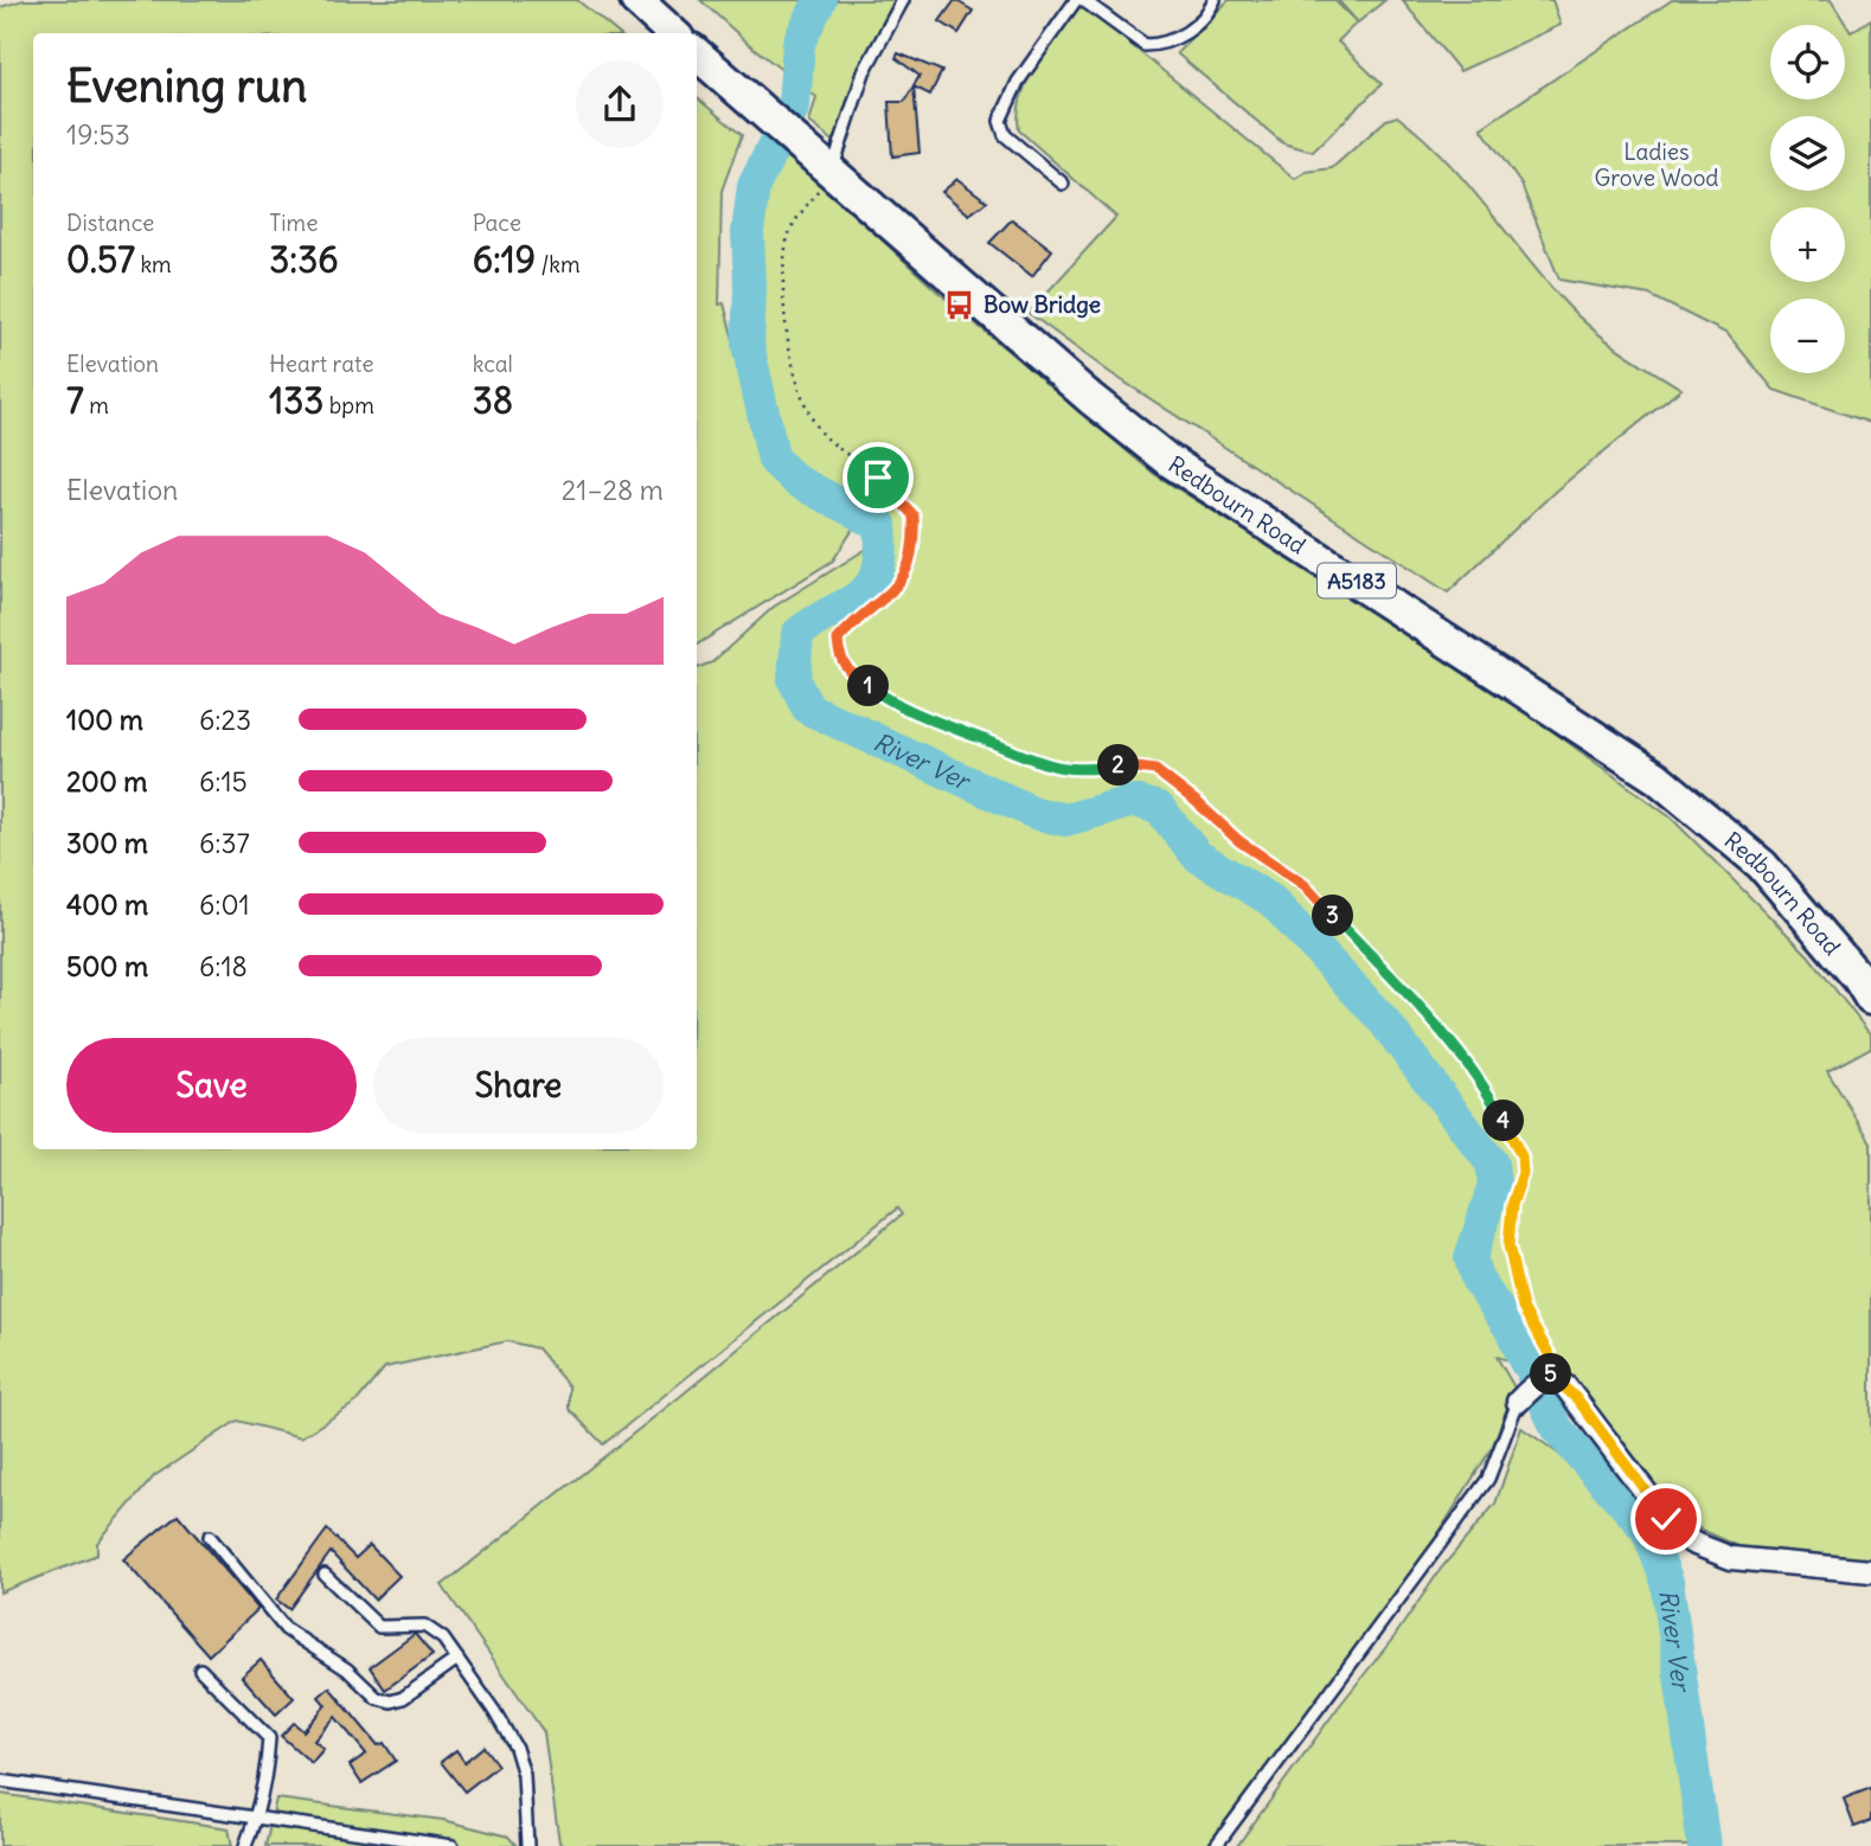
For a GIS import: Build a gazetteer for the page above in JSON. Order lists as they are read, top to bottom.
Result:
{
  "streets": {
    "main road": ["Redbourn Road", "A5183"]
  },
  "water": ["River Ver"],
  "parks": ["Ladies Grove Wood"],
  "places": {
    "bus stop": ["Bow Bridge"]
  },
  "page": {
    "map_buttons": ["+", "−"],
    "heading": ["Evening run", "19:53"],
    "stats": [
      ["Distance", "0.57 km"],
      ["Time", "3:36"],
      ["Pace", "6:19 /km"],
      ["Elevation", "7 m"],
      ["Heart rate", "133 bpm"],
      ["kcal", "38"]
    ],
    "chart": ["Elevation", "21–28 m"],
    "pins": [
      "1",
      "2",
      "3",
      "4",
      "5"
    ],
    "list": [
      {
        "name": "100 m",
        "note": "6:23"
      },
      {
        "name": "200 m",
        "note": "6:15"
      },
      {
        "name": "300 m",
        "note": "6:37"
      },
      {
        "name": "400 m",
        "note": "6:01"
      },
      {
        "name": "500 m",
        "note": "6:18"
      }
    ],
    "buttons": ["Save", "Share"]
  }
}
